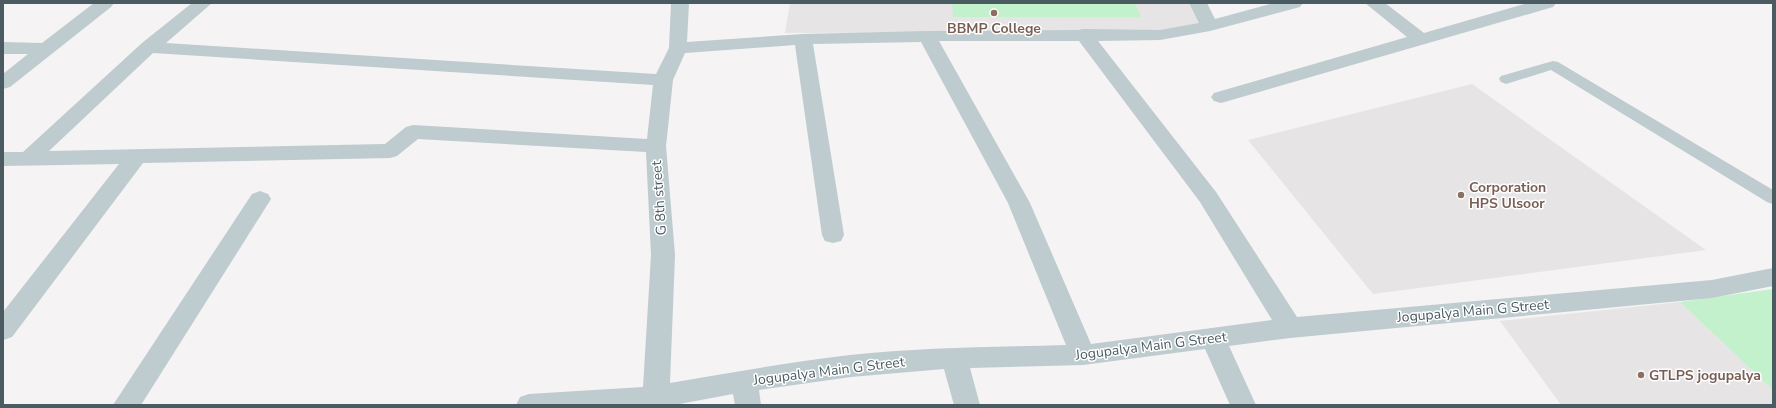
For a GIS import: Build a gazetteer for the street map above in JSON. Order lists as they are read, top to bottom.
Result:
{
  "streets": {
    "street": ["G 8th street", "Jogupalya Main G Street"]
  },
  "crossings": [
    ["G 8th street", "Jogupalya Main G Street"]
  ],
  "places": ["BBMP College", "Corporation HPS Ulsoor", "GTLPS jogupalya"]
}
